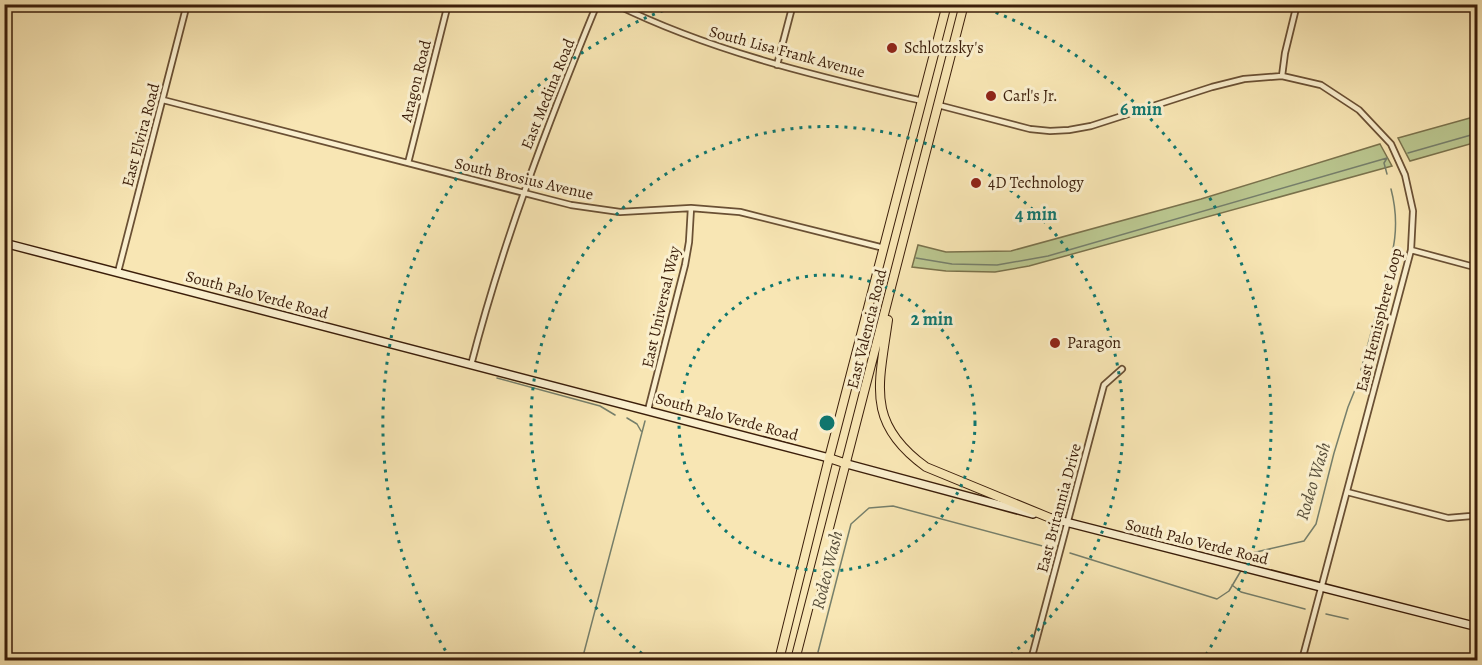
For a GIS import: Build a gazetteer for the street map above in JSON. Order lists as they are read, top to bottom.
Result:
{
  "streets": {
    "main road": ["South Palo Verde Road", "East Valencia Road"],
    "street": [
      "South Lisa Frank Avenue",
      "Aragon Road",
      "East Medina Road",
      "East Elvira Road",
      "South Brosius Avenue",
      "East Universal Way",
      "East Hemisphere Loop",
      "East Britannia Drive"
    ]
  },
  "crossings": [
    ["South Lisa Frank Avenue", "East Valencia Road"],
    ["Aragon Road", "South Brosius Avenue"],
    ["East Medina Road", "South Brosius Avenue"],
    ["East Medina Road", "South Palo Verde Road"],
    ["East Elvira Road", "South Brosius Avenue"],
    ["East Elvira Road", "South Palo Verde Road"],
    ["South Brosius Avenue", "East Universal Way"],
    ["South Brosius Avenue", "East Valencia Road"],
    ["South Palo Verde Road", "East Universal Way"],
    ["South Palo Verde Road", "East Hemisphere Loop"],
    ["South Palo Verde Road", "East Valencia Road"],
    ["South Palo Verde Road", "East Britannia Drive"],
    ["East Hemisphere Loop", "East Valencia Road"]
  ],
  "water": ["Rodeo Wash"],
  "places": [
    "Schlotzsky's",
    "Carl's Jr.",
    "4D Technology",
    "Paragon"
  ],
  "rings": ["6 min", "4 min", "2 min"]
}
